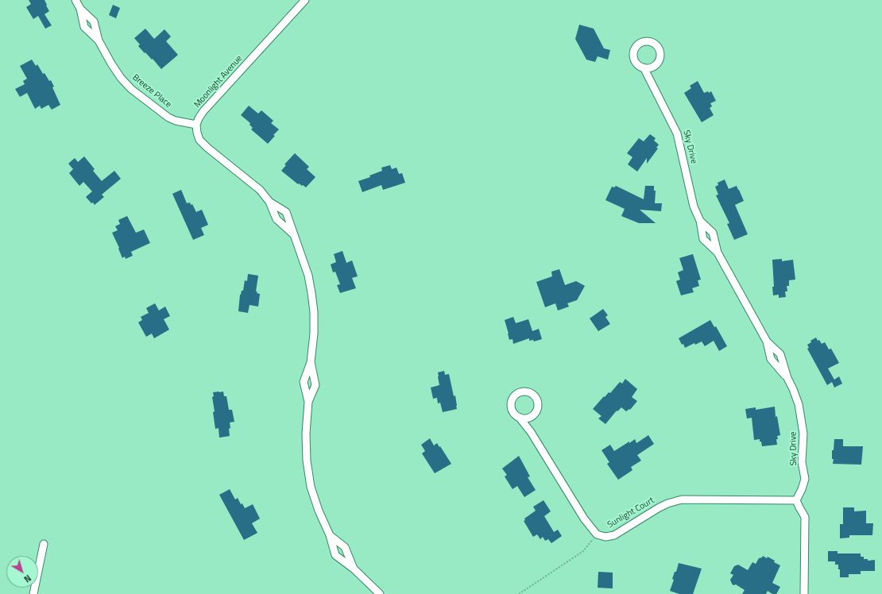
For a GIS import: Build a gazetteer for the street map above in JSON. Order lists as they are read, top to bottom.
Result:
{
  "streets": {
    "street": [
      "Moonlight Avenue",
      "Breeze Place",
      "Sky Drive",
      "Sunlight Court"
    ]
  },
  "crossings": [
    ["Moonlight Avenue", "Breeze Place"],
    ["Sky Drive", "Sunlight Court"]
  ],
  "north": "bottom right"
}
